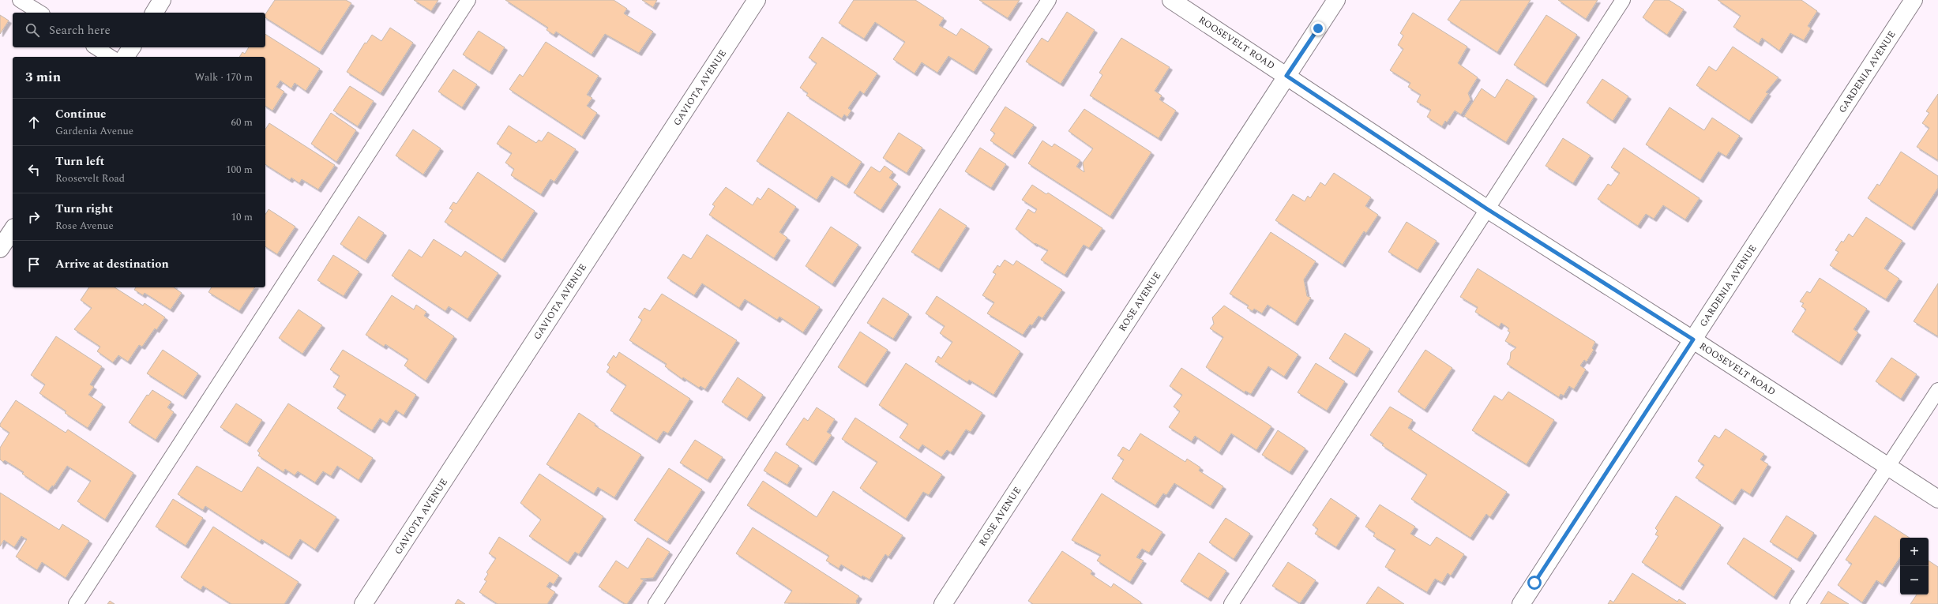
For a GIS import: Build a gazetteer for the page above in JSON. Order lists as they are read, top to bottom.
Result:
{
  "streets": {
    "street": [
      "ROOSEVELT ROAD",
      "GARDENIA AVENUE",
      "GAVIOTA AVENUE",
      "ROSE AVENUE"
    ]
  },
  "crossings": [
    ["ROOSEVELT ROAD", "GARDENIA AVENUE"],
    ["ROOSEVELT ROAD", "ROSE AVENUE"]
  ],
  "page": {
    "search": "Search here",
    "heading": ["3 min", "Walk · 170 m"],
    "list": [
      ["Continue", "Gardenia Avenue", "60 m"],
      ["Turn left", "Roosevelt Road", "100 m"],
      ["Turn right", "Rose Avenue", "10 m"],
      "Arrive at destination"
    ],
    "map_buttons": ["+", "−"]
  }
}
